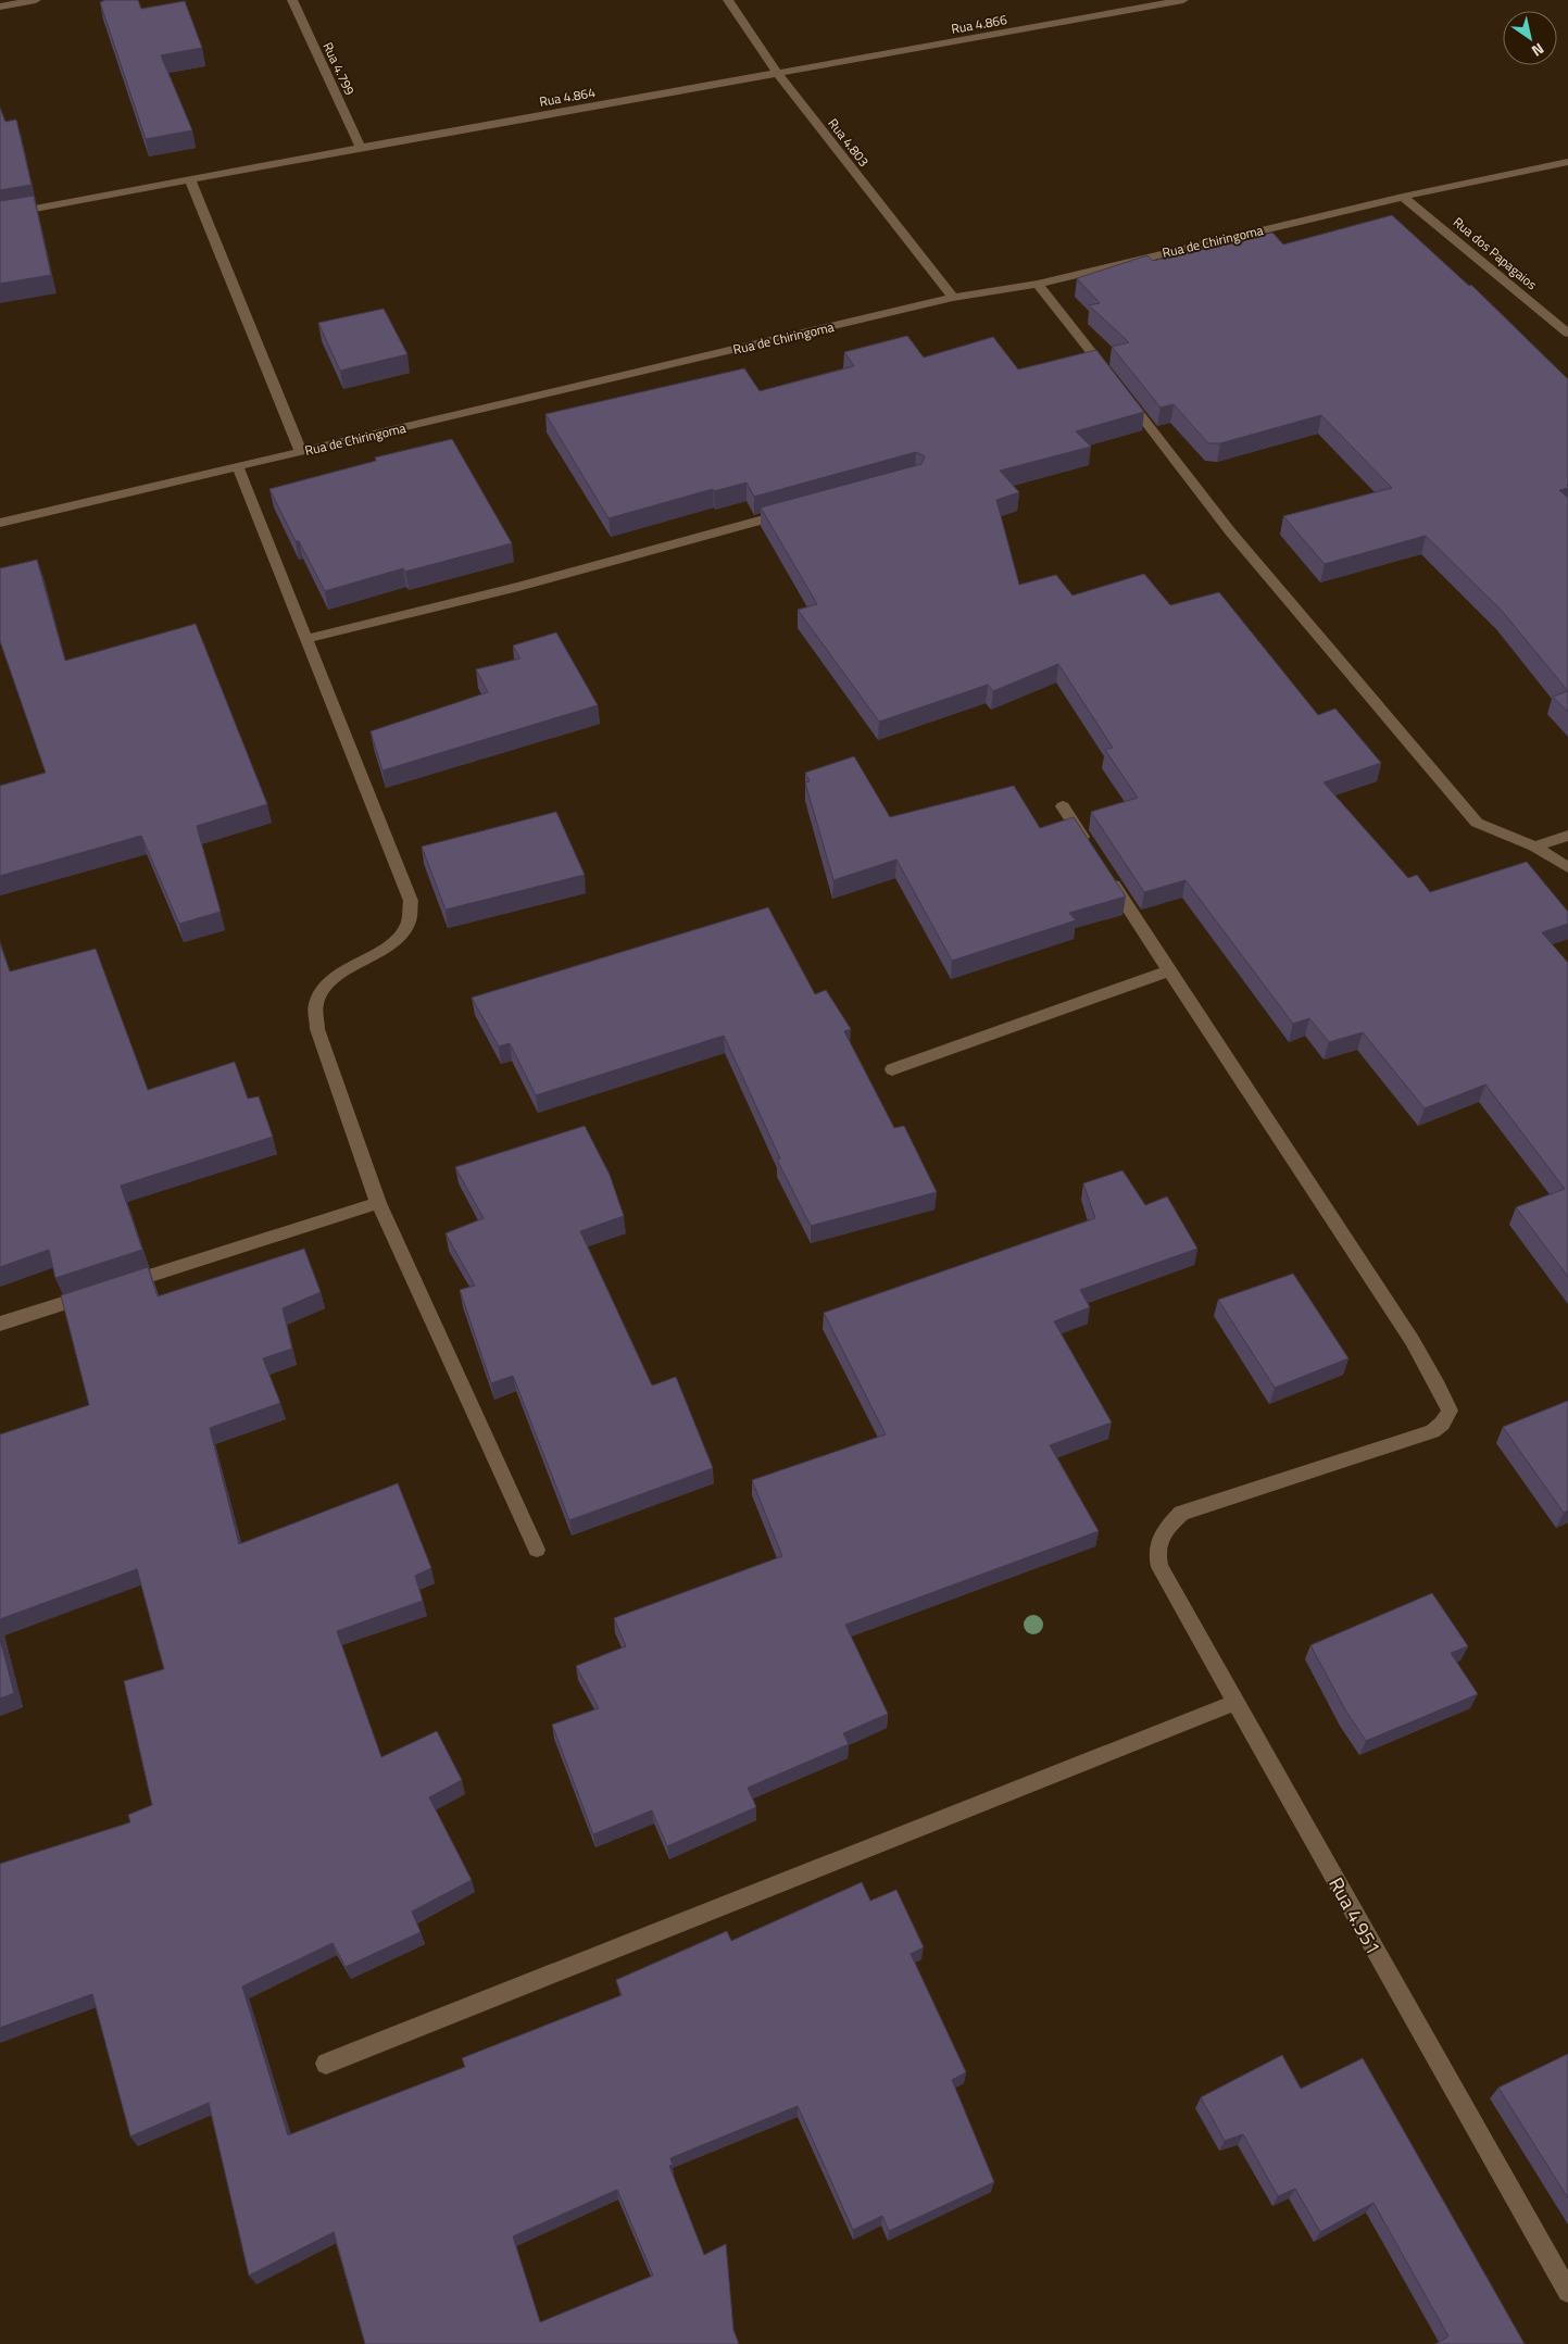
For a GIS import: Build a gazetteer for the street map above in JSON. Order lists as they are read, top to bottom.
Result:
{
  "streets": {
    "street": [
      "Rua 4.866",
      "Rua 4.799",
      "Rua 4.864",
      "Rua 4.803",
      "Rua de Chiringoma",
      "Rua dos Papagaios",
      "Rua 4.951"
    ]
  },
  "crossings": [
    ["Rua 4.866", "Rua 4.864"],
    ["Rua 4.866", "Rua 4.803"],
    ["Rua 4.799", "Rua 4.864"],
    ["Rua 4.864", "Rua 4.803"],
    ["Rua 4.803", "Rua de Chiringoma"],
    ["Rua de Chiringoma", "Rua dos Papagaios"]
  ],
  "north": "bottom right"
}
